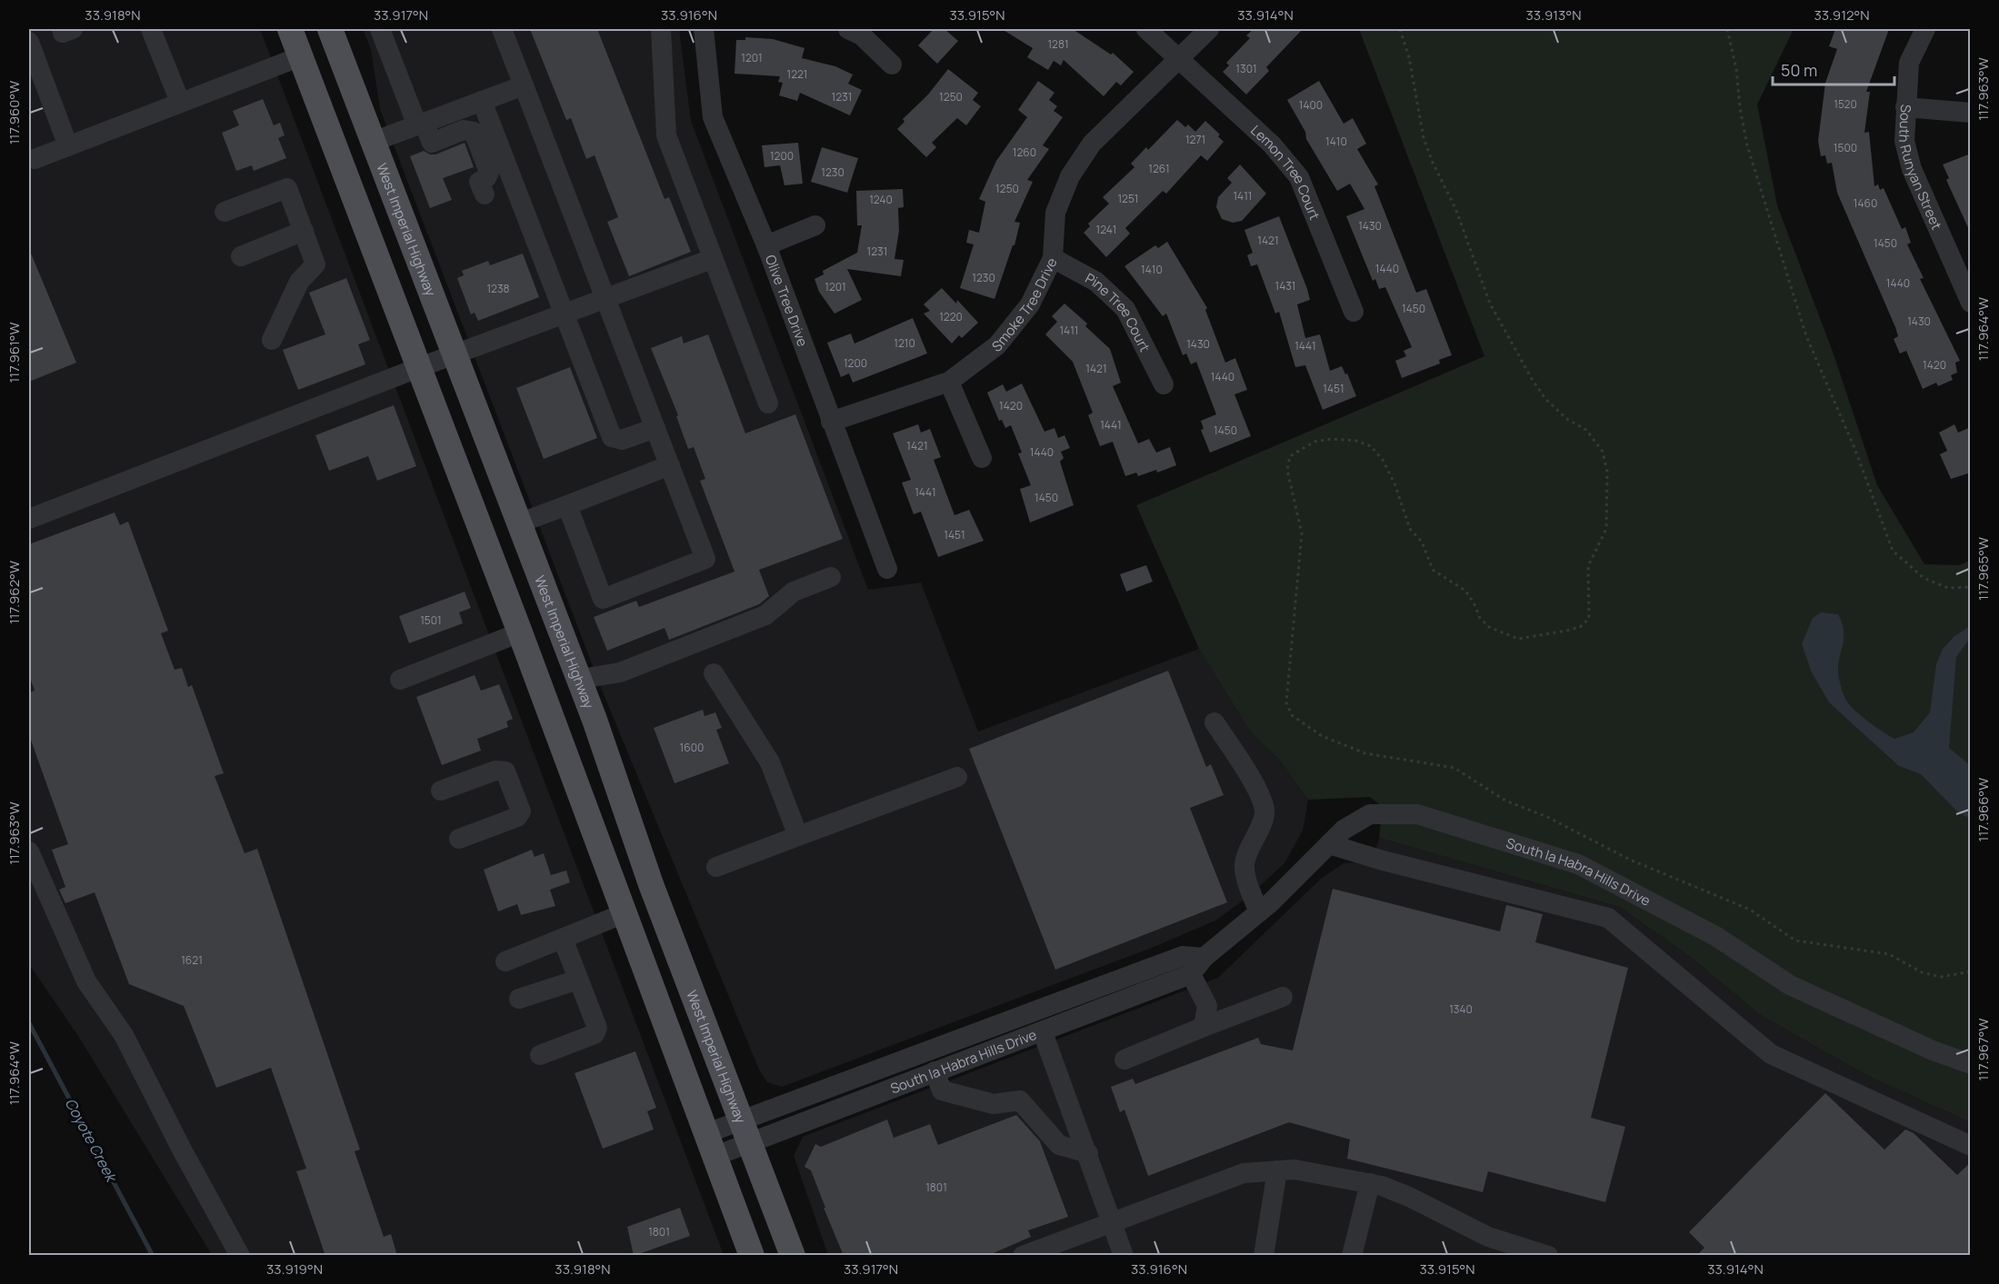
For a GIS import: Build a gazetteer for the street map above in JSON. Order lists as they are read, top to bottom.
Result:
{
  "streets": {
    "main road": ["West Imperial Highway"],
    "street": [
      "South Runyan Street",
      "Lemon Tree Court",
      "Olive Tree Drive",
      "Smoke Tree Drive",
      "Pine Tree Court",
      "South la Habra Hills Drive"
    ]
  },
  "crossings": [
    ["Lemon Tree Court", "Smoke Tree Drive"],
    ["West Imperial Highway", "South la Habra Hills Drive"],
    ["Olive Tree Drive", "Smoke Tree Drive"],
    ["Smoke Tree Drive", "Pine Tree Court"]
  ],
  "water": ["Coyote Creek"],
  "house_numbers": [
    "1281",
    "1201",
    "1301",
    "1221",
    "1231",
    "1250",
    "1520",
    "1400",
    "1271",
    "1410",
    "1500",
    "1260",
    "1200",
    "1261",
    "1230",
    "1250",
    "1411",
    "1251",
    "1240",
    "1460",
    "1430",
    "1241",
    "1421",
    "1450",
    "1231",
    "1440",
    "1410",
    "1230",
    "1440",
    "1431",
    "1201",
    "1238",
    "1450",
    "1220",
    "1430",
    "1411",
    "1210",
    "1430",
    "1441",
    "1200",
    "1420",
    "1421",
    "1440",
    "1451",
    "1420",
    "1441",
    "1450",
    "1421",
    "1440",
    "1441",
    "1450",
    "1451",
    "1501",
    "1600",
    "1621",
    "1340",
    "1801",
    "1801"
  ],
  "scale_bar": "50 m",
  "coordinates": [
    "33.918°N",
    "33.917°N",
    "33.916°N",
    "33.915°N",
    "33.914°N",
    "33.913°N",
    "33.912°N",
    "117.963°W",
    "117.960°W",
    "117.964°W",
    "117.961°W",
    "117.965°W",
    "117.962°W",
    "117.966°W",
    "117.967°W",
    "33.919°N"
  ]
}
